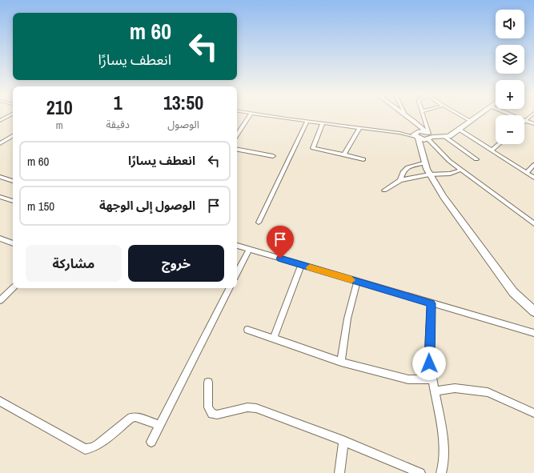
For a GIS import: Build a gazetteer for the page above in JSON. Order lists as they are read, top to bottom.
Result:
{
  "page": {
    "map_buttons": ["+", "−"],
    "turn": ["60 m", "انعطف يسارًا"],
    "eta": [
      "13:50",
      "الوصول",
      "1",
      "دقيقة",
      "210",
      "m"
    ],
    "list": [
      {
        "name": "انعطف يسارًا",
        "value": "60 m"
      },
      {
        "name": "الوصول إلى الوجهة",
        "value": "150 m"
      }
    ],
    "buttons": ["خروج", "مشاركة"]
  }
}
